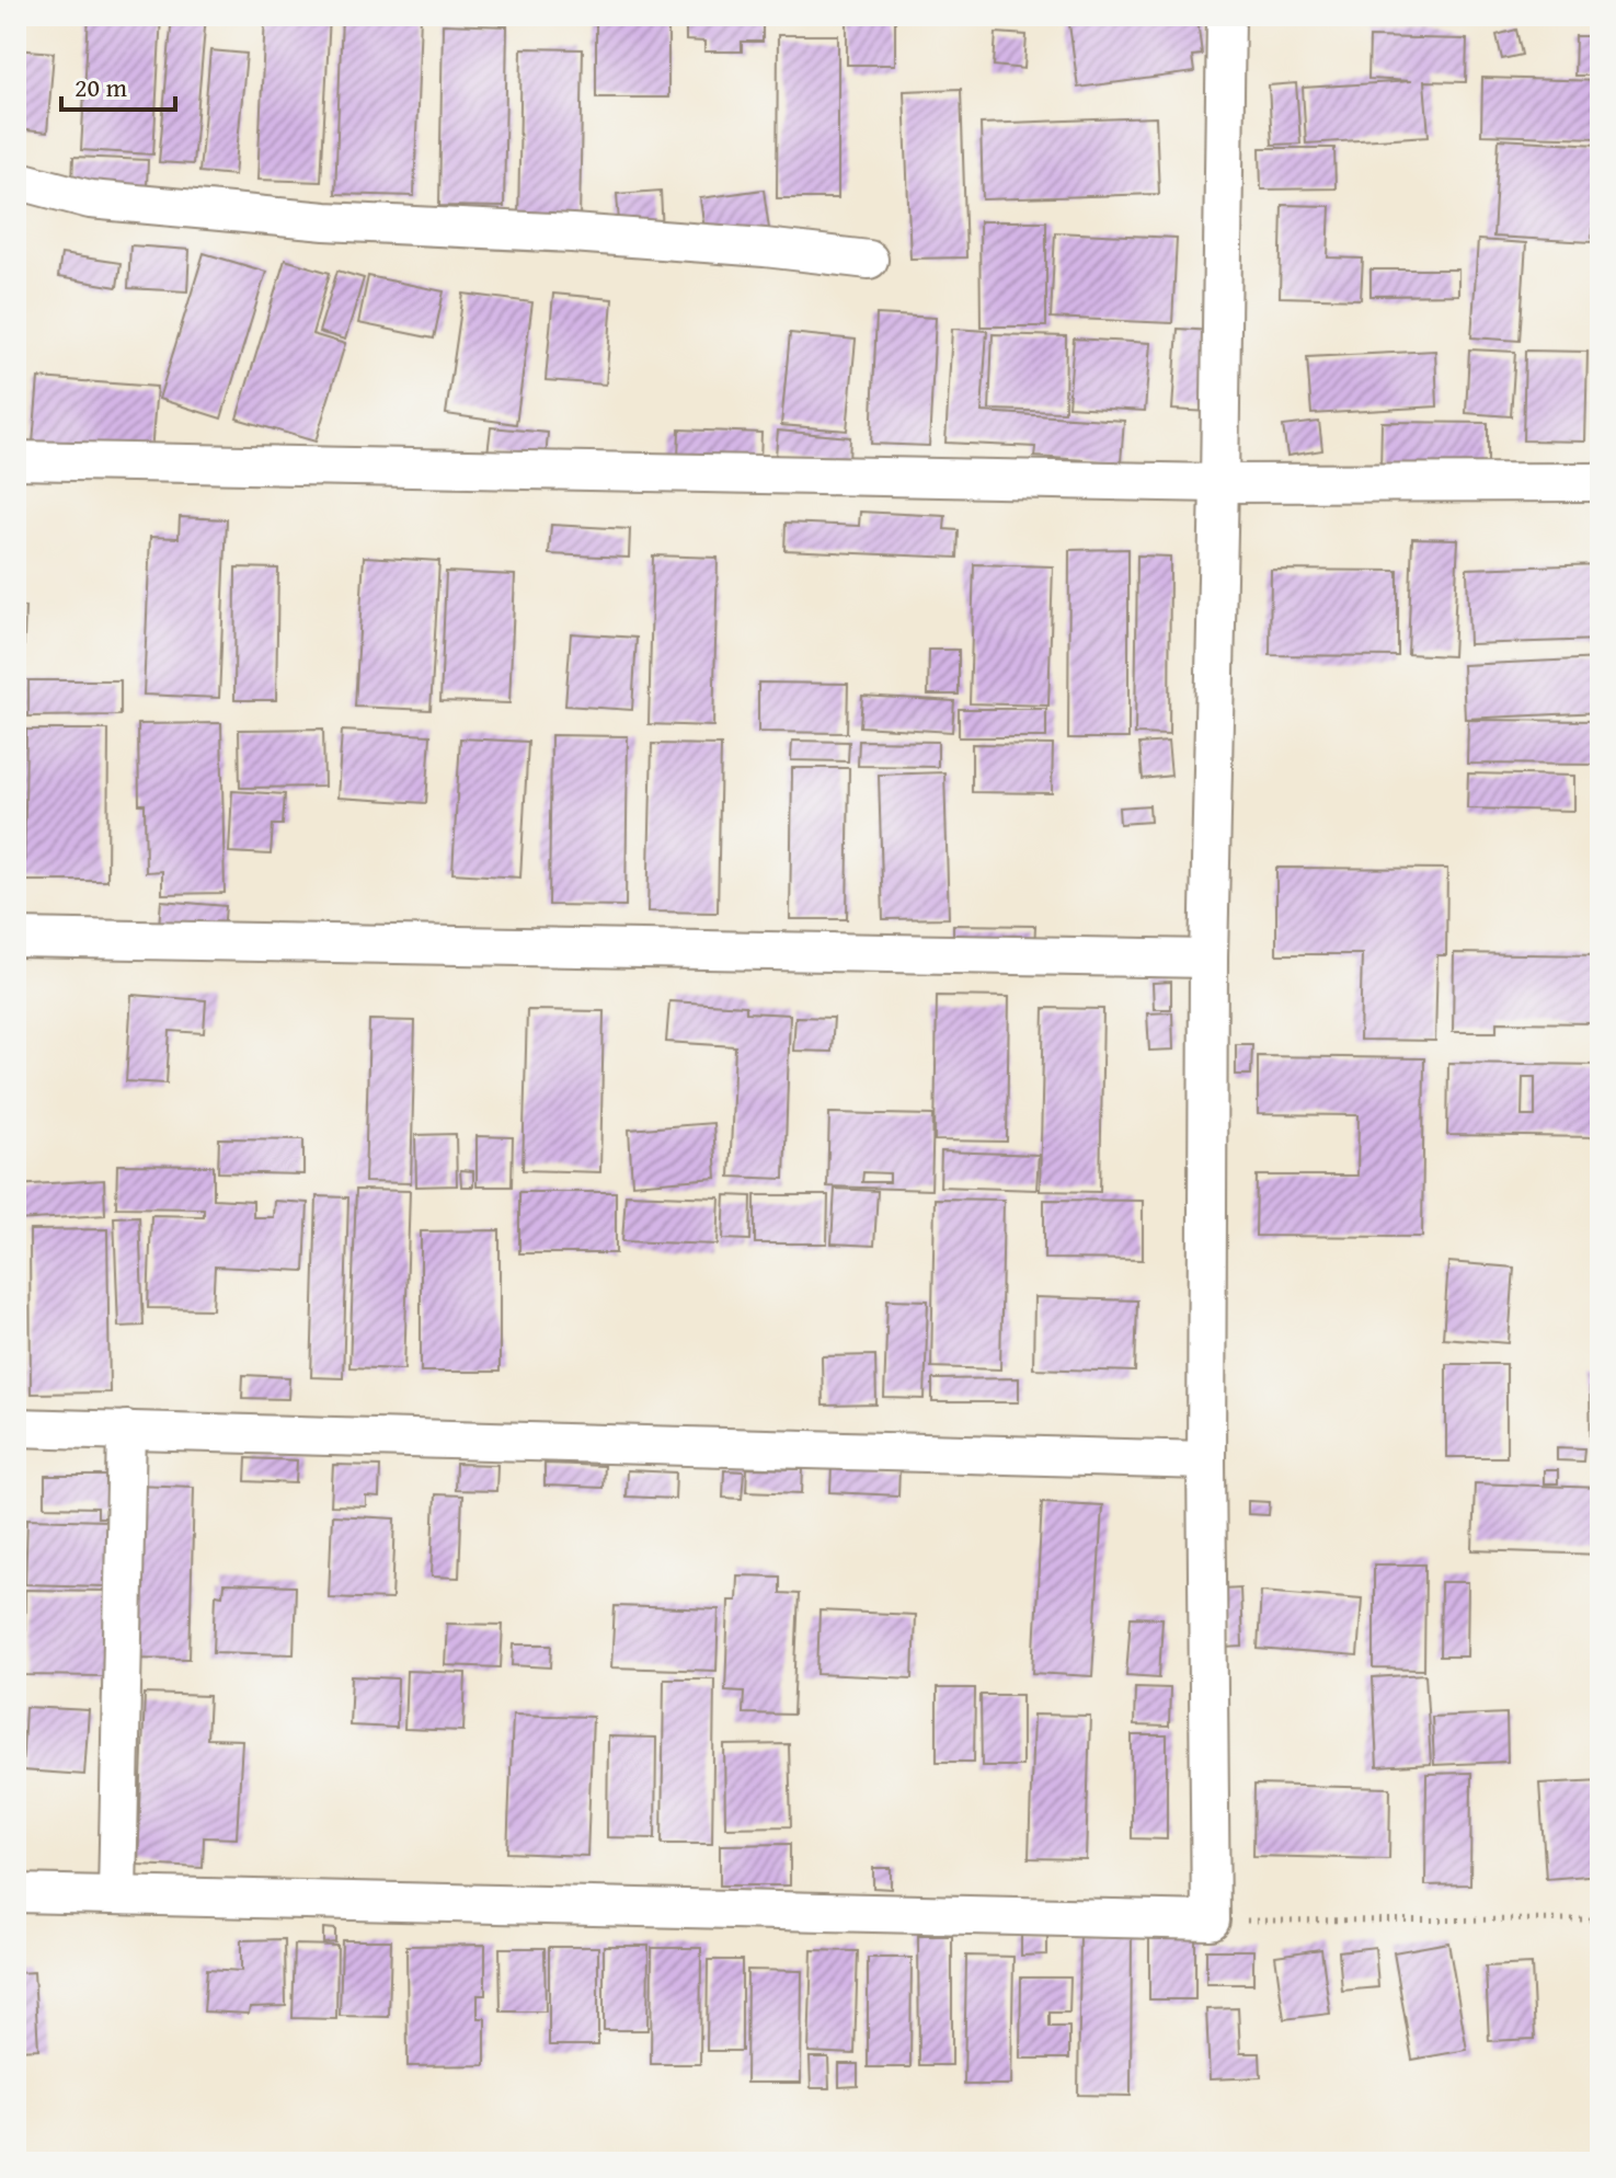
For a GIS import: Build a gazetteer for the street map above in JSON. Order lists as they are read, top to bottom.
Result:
{
  "scale_bar": "20 m"
}
